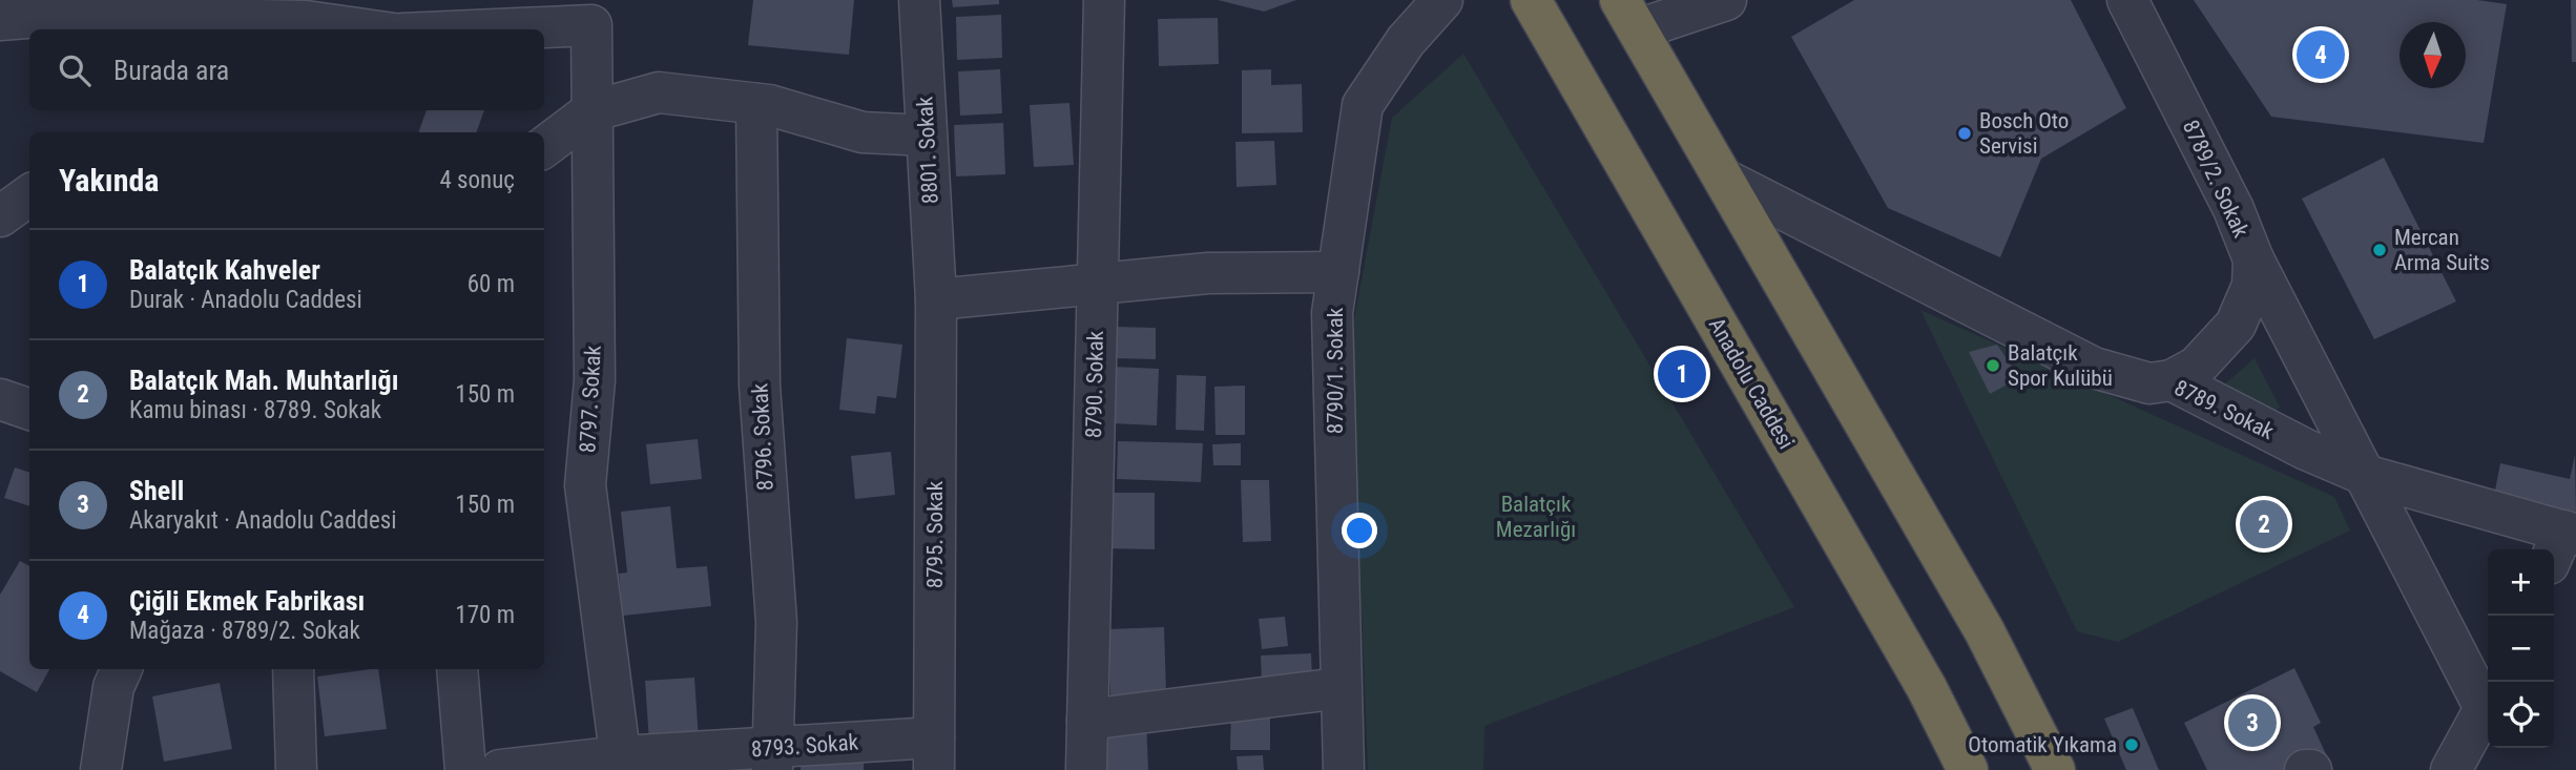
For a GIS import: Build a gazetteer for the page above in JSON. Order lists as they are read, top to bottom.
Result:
{
  "streets": {
    "highway": ["Anadolu Caddesi"],
    "street": [
      "8801. Sokak",
      "8789/2. Sokak",
      "8790/1. Sokak",
      "8790. Sokak",
      "8797. Sokak",
      "8789. Sokak",
      "8796. Sokak",
      "8795. Sokak",
      "8793. Sokak"
    ]
  },
  "crossings": [
    ["8801. Sokak", "8795. Sokak"],
    ["8789/2. Sokak", "8789. Sokak"],
    ["8797. Sokak", "8793. Sokak"],
    ["8796. Sokak", "8793. Sokak"],
    ["8795. Sokak", "8793. Sokak"]
  ],
  "parks": ["Balatçık Mezarlığı"],
  "places": [
    "Bosch Oto Servisi",
    "Mercan Arma Suits",
    "Balatçık Spor Kulübü",
    "Otomatik Yıkama"
  ],
  "north": "bottom",
  "page": {
    "pins": [
      "4",
      "1",
      "2",
      "3"
    ],
    "search": "Burada ara",
    "heading": ["Yakında", "4 sonuç"],
    "list": [
      {
        "mark": "1",
        "name": "Balatçık Kahveler",
        "note": "Durak · Anadolu Caddesi",
        "value": "60 m"
      },
      {
        "mark": "2",
        "name": "Balatçık Mah. Muhtarlığı",
        "note": "Kamu binası · 8789. Sokak",
        "value": "150 m"
      },
      {
        "mark": "3",
        "name": "Shell",
        "note": "Akaryakıt · Anadolu Caddesi",
        "value": "150 m"
      },
      {
        "mark": "4",
        "name": "Çiğli Ekmek Fabrikası",
        "note": "Mağaza · 8789/2. Sokak",
        "value": "170 m"
      }
    ],
    "map_buttons": ["+", "−"]
  }
}
